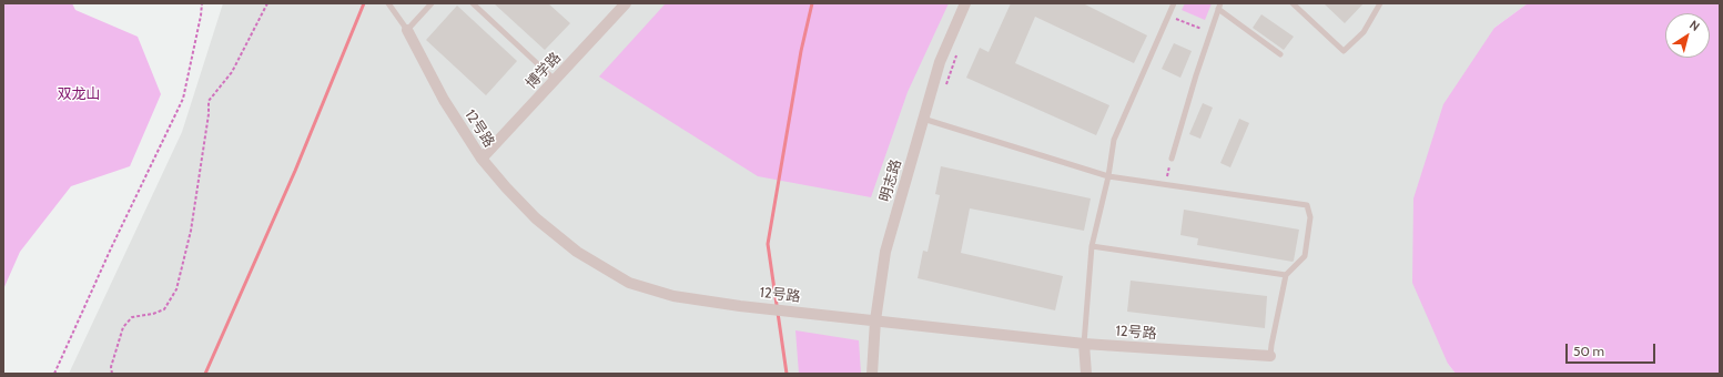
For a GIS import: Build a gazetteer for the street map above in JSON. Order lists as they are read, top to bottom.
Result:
{
  "streets": {
    "street": ["博学路", "12号路", "明志路"]
  },
  "crossings": [
    ["博学路", "12号路"],
    ["12号路", "明志路"]
  ],
  "parks": ["双龙山"],
  "scale_bar": "50 m",
  "north": "top right"
}
